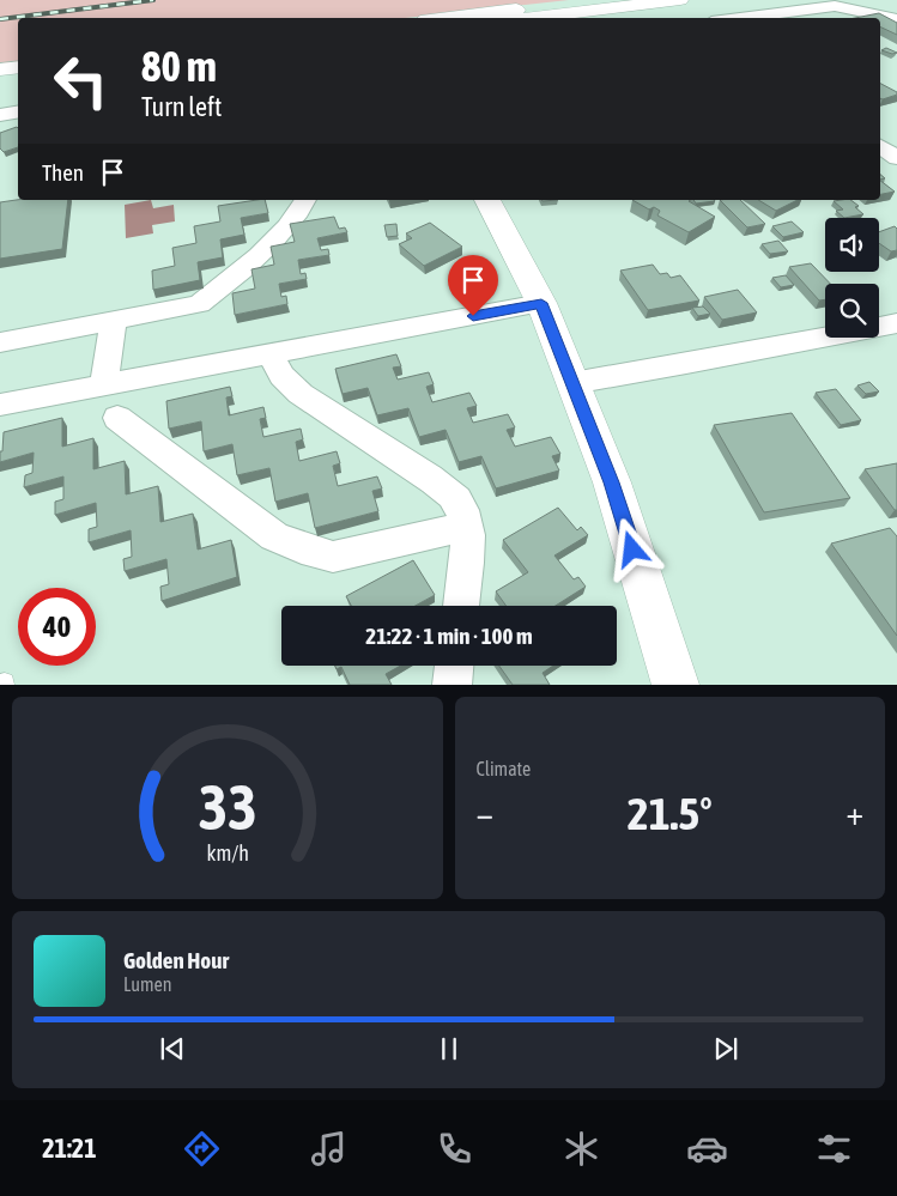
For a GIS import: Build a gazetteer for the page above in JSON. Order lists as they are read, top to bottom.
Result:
{
  "page": {
    "turn": ["80 m", "Turn left"],
    "then": "Then",
    "limit": "40",
    "trip": "21:22 · 1 min · 100 m",
    "tile": "Climate",
    "heat": ["−", "21.5°", "+"],
    "song": ["Golden Hour", "Lumen"],
    "tabs": "21:21",
    "gauge": ["33", "km/h"]
  }
}
